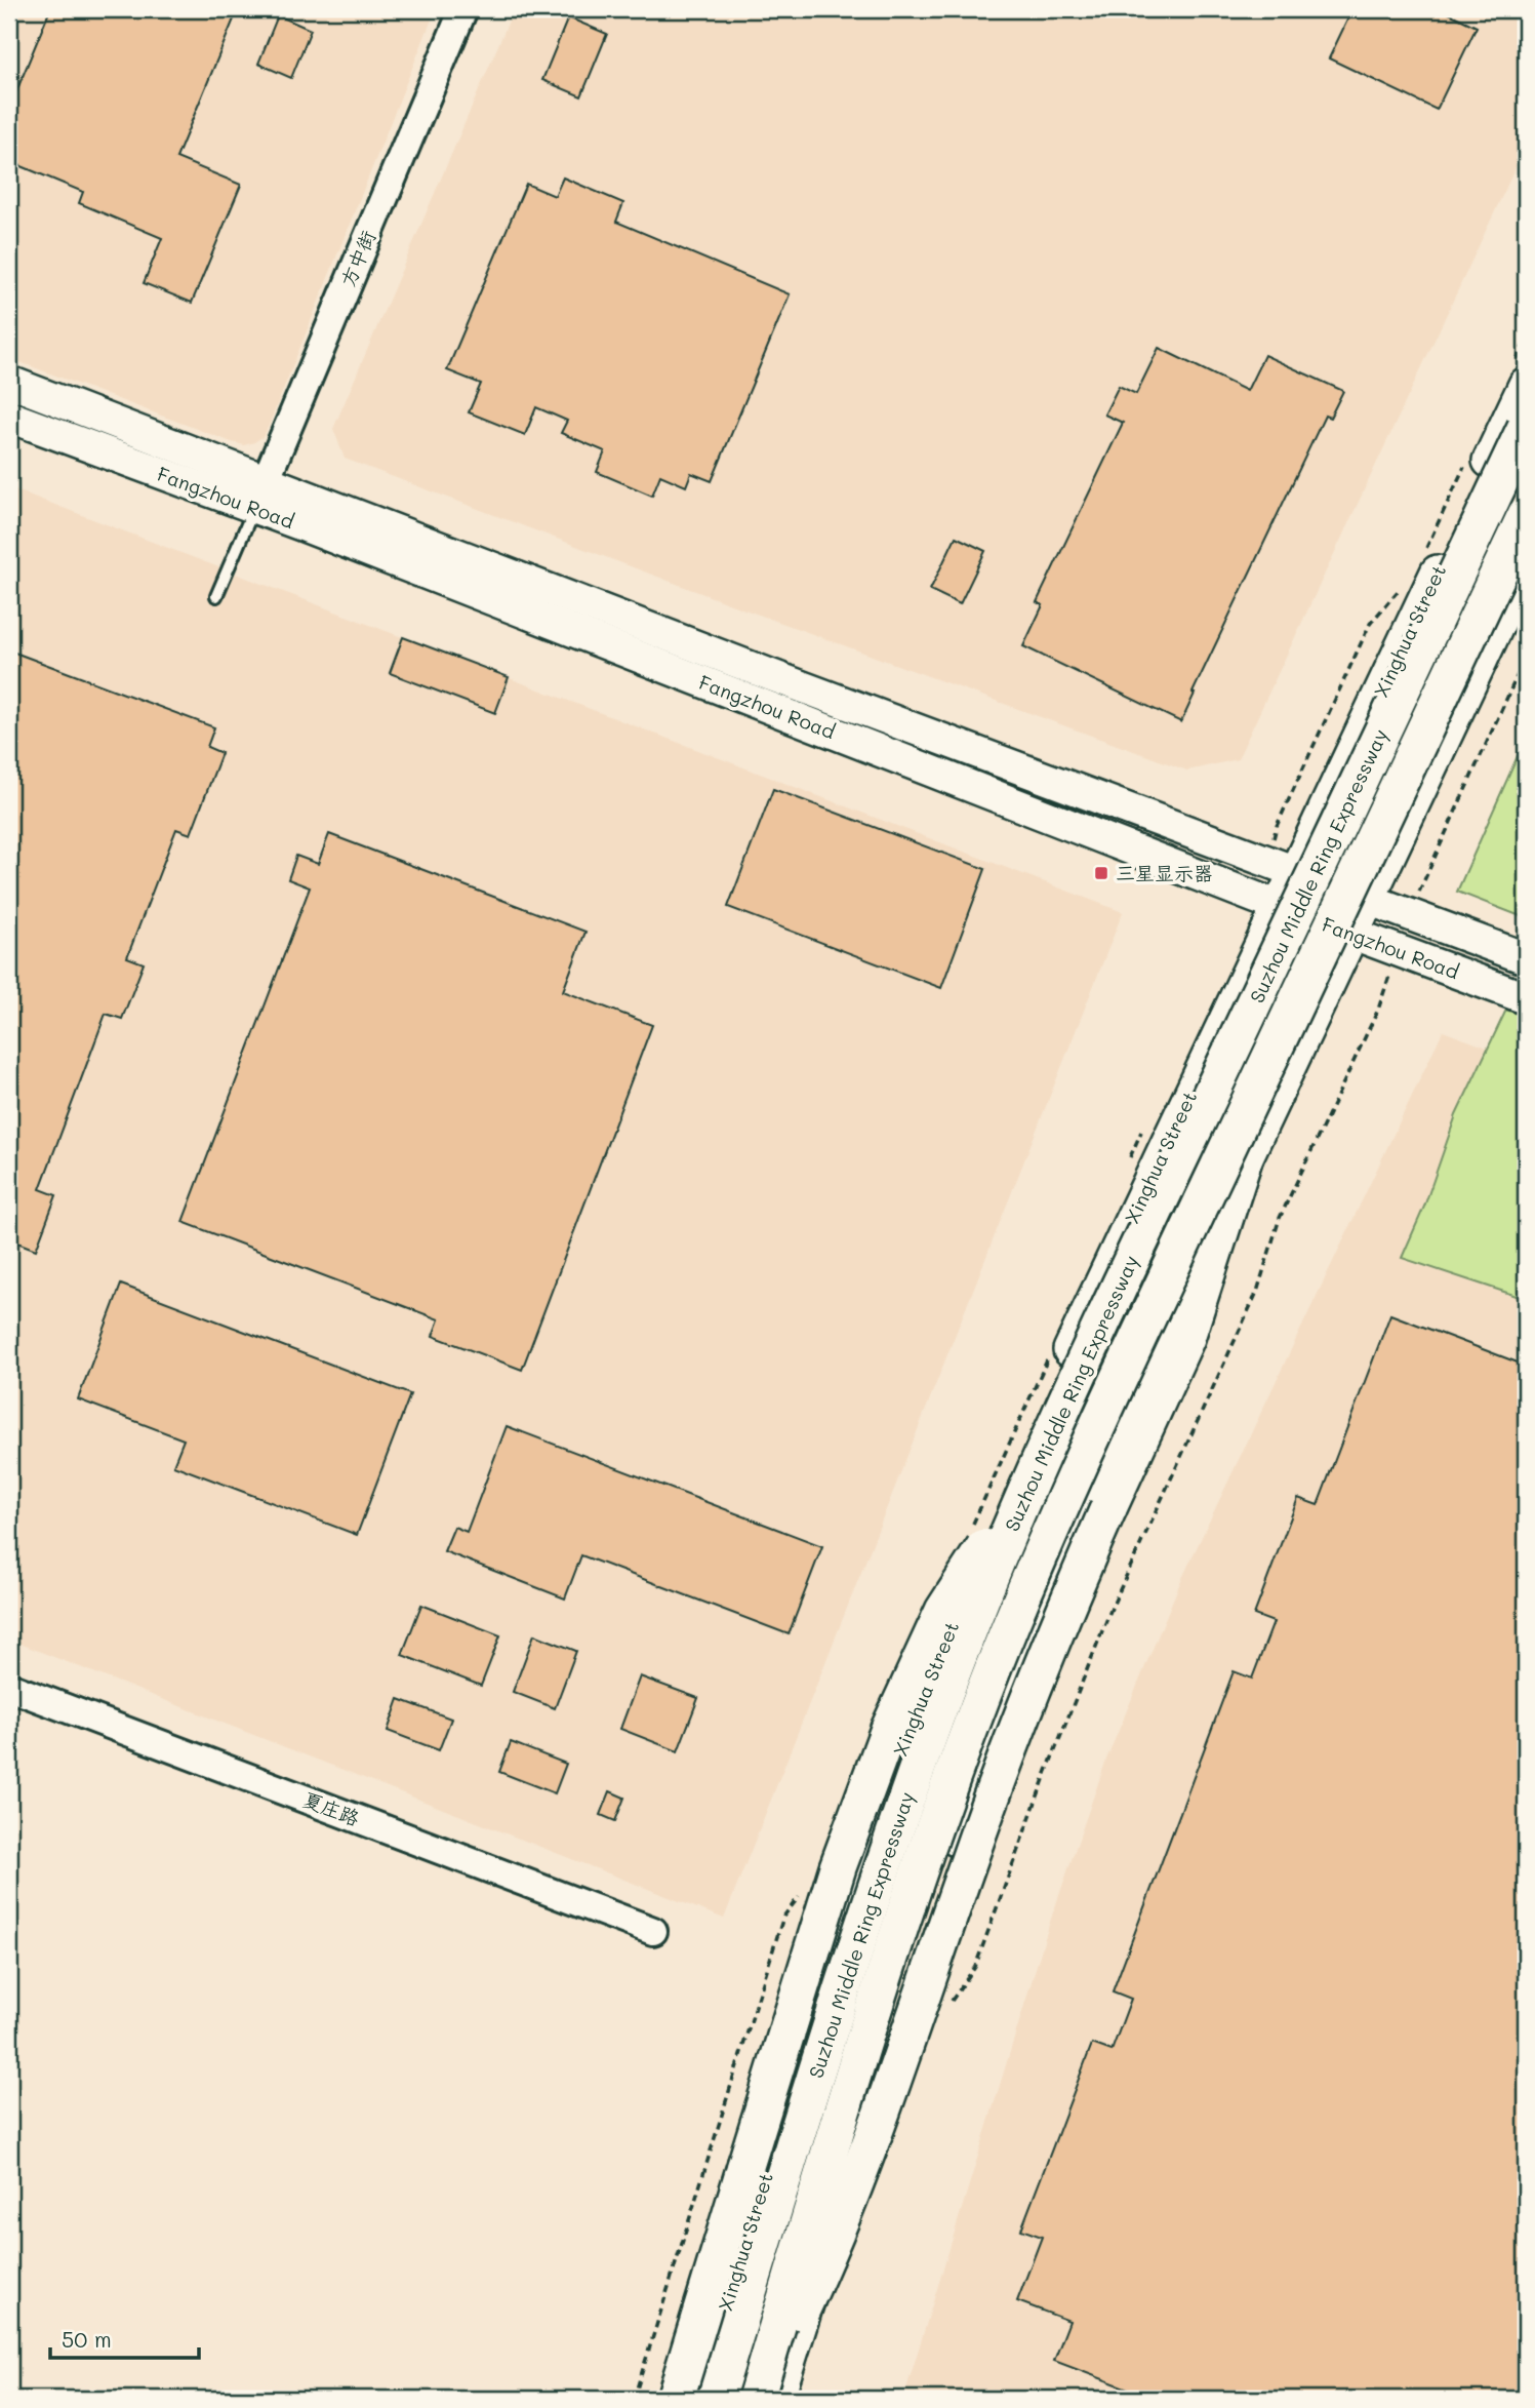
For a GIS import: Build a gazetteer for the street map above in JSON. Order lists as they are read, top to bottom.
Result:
{
  "streets": {
    "highway": ["Suzhou Middle Ring Expressway"],
    "main road": ["Fangzhou Road", "Xinghua Street"],
    "street": ["方中街", "夏庄路"]
  },
  "crossings": [
    ["方中街", "Fangzhou Road"],
    ["Fangzhou Road", "Xinghua Street"]
  ],
  "places": {
    "transit": ["三星显示器"]
  },
  "scale_bar": "50 m"
}
